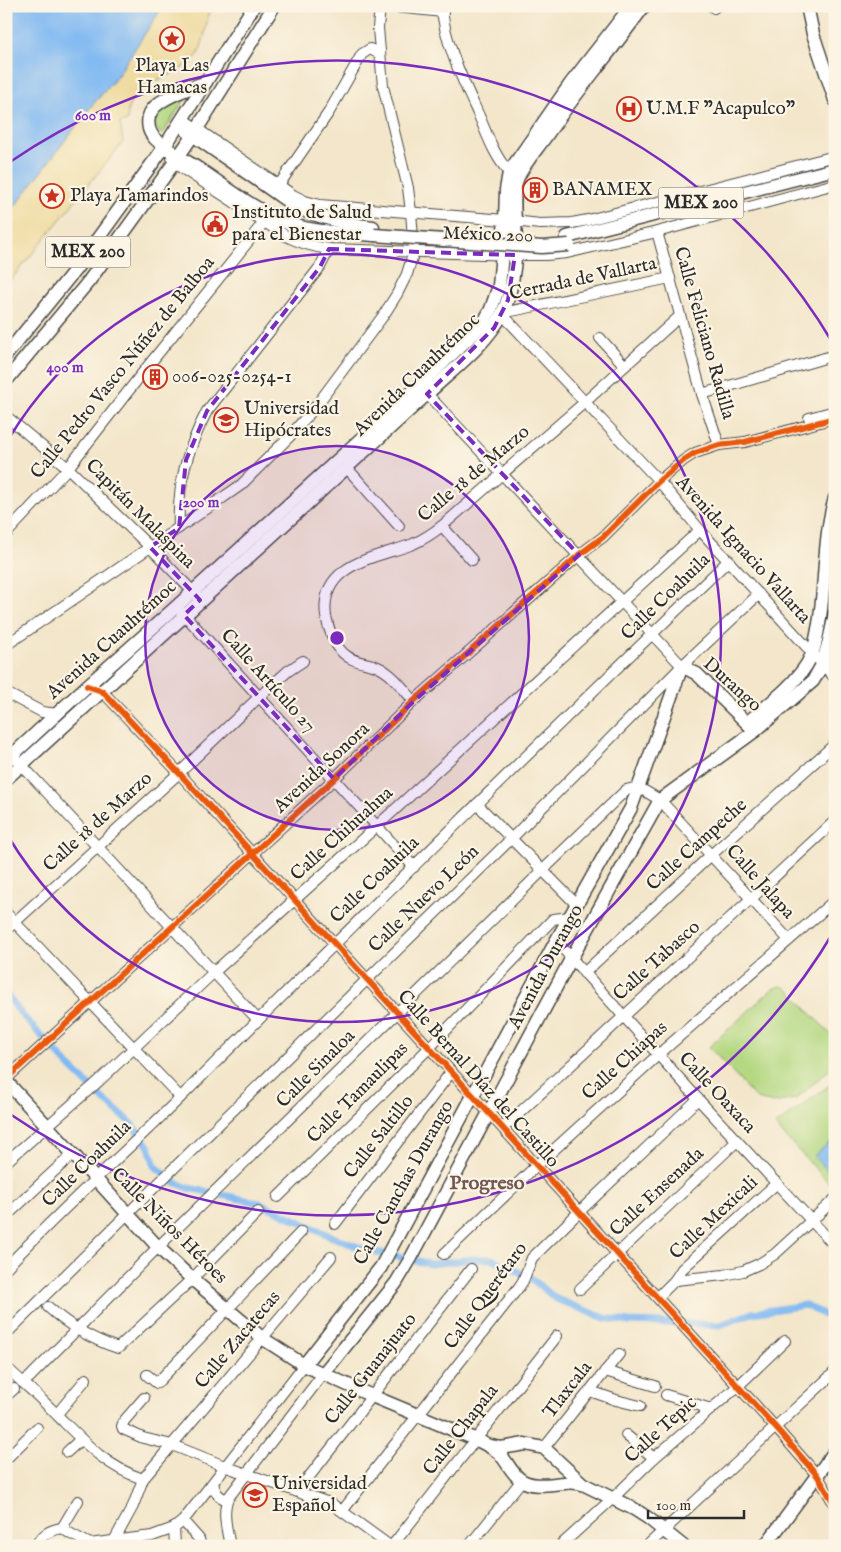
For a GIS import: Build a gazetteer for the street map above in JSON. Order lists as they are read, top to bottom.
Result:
{
  "streets": {
    "main road": [
      "MEX 200",
      "México 200",
      "Avenida Cuauhtémoc",
      "Durango",
      "Avenida Durango",
      "Calle Canchas Durango",
      "Calle Niños Héroes"
    ],
    "street": [
      "Cerrada de Vallarta",
      "Calle Feliciano Radilla",
      "Calle Pedro Vasco Núñez de Balboa",
      "Calle 18 de Marzo",
      "Capitán Malaspina",
      "Avenida Ignacio Vallarta",
      "Calle Coahuila",
      "Calle Artículo 27",
      "Avenida Sonora",
      "Calle Chihuahua",
      "Calle Campeche",
      "Calle Jalapa",
      "Calle Nuevo León",
      "Calle Tabasco",
      "Calle Chiapas",
      "Calle Sinaloa",
      "Calle Bernal Díaz del Castillo",
      "Calle Tamaulipas",
      "Calle Oaxaca",
      "Calle Saltillo",
      "Calle Ensenada",
      "Calle Mexicali",
      "Calle Querétaro",
      "Calle Zacatecas",
      "Calle Guanajuato",
      "Tlaxcala",
      "Calle Chapala",
      "Calle Tepic"
    ]
  },
  "crossings": [
    ["MEX 200", "México 200"],
    ["México 200", "Calle Feliciano Radilla"],
    ["México 200", "Calle Pedro Vasco Núñez de Balboa"],
    ["México 200", "Avenida Cuauhtémoc"],
    ["Cerrada de Vallarta", "Calle Feliciano Radilla"],
    ["Cerrada de Vallarta", "Avenida Cuauhtémoc"],
    ["Cerrada de Vallarta", "Avenida Ignacio Vallarta"],
    ["Calle Feliciano Radilla", "Calle 18 de Marzo"],
    ["Calle Feliciano Radilla", "Avenida Sonora"],
    ["Calle Pedro Vasco Núñez de Balboa", "Capitán Malaspina"],
    ["Avenida Cuauhtémoc", "Capitán Malaspina"],
    ["Avenida Cuauhtémoc", "Avenida Ignacio Vallarta"],
    ["Avenida Cuauhtémoc", "Calle Artículo 27"],
    ["Avenida Cuauhtémoc", "Calle Bernal Díaz del Castillo"],
    ["Calle 18 de Marzo", "Avenida Ignacio Vallarta"],
    ["Calle 18 de Marzo", "Calle Artículo 27"],
    ["Calle 18 de Marzo", "Avenida Sonora"],
    ["Calle 18 de Marzo", "Calle Bernal Díaz del Castillo"],
    ["Avenida Ignacio Vallarta", "Calle Coahuila"],
    ["Avenida Ignacio Vallarta", "Avenida Sonora"],
    ["Avenida Ignacio Vallarta", "Calle Chihuahua"],
    ["Avenida Ignacio Vallarta", "Calle Nuevo León"],
    ["Avenida Ignacio Vallarta", "Avenida Durango"],
    ["Calle Coahuila", "Calle Artículo 27"],
    ["Calle Coahuila", "Calle Bernal Díaz del Castillo"],
    ["Calle Coahuila", "Calle Niños Héroes"],
    ["Calle Artículo 27", "Avenida Sonora"],
    ["Calle Artículo 27", "Calle Chihuahua"],
    ["Durango", "Calle Nuevo León"],
    ["Durango", "Avenida Durango"],
    ["Avenida Sonora", "Calle Bernal Díaz del Castillo"],
    ["Avenida Sonora", "Calle Niños Héroes"],
    ["Calle Chihuahua", "Calle Bernal Díaz del Castillo"],
    ["Calle Chihuahua", "Calle Niños Héroes"],
    ["Calle Campeche", "Calle Jalapa"],
    ["Calle Campeche", "Calle Oaxaca"],
    ["Calle Jalapa", "Calle Tabasco"],
    ["Calle Jalapa", "Avenida Durango"],
    ["Calle Jalapa", "Calle Chiapas"],
    ["Calle Jalapa", "Calle Sinaloa"],
    ["Calle Jalapa", "Calle Canchas Durango"],
    ["Calle Nuevo León", "Calle Bernal Díaz del Castillo"],
    ["Calle Nuevo León", "Calle Niños Héroes"],
    ["Calle Tabasco", "Calle Bernal Díaz del Castillo"],
    ["Calle Tabasco", "Calle Oaxaca"],
    ["Avenida Durango", "Calle Bernal Díaz del Castillo"],
    ["Avenida Durango", "Calle Oaxaca"],
    ["Avenida Durango", "Calle Niños Héroes"],
    ["Calle Chiapas", "Calle Bernal Díaz del Castillo"],
    ["Calle Chiapas", "Calle Oaxaca"],
    ["Calle Sinaloa", "Calle Bernal Díaz del Castillo"],
    ["Calle Sinaloa", "Calle Canchas Durango"],
    ["Calle Sinaloa", "Calle Niños Héroes"],
    ["Calle Bernal Díaz del Castillo", "Calle Tamaulipas"],
    ["Calle Bernal Díaz del Castillo", "Calle Saltillo"],
    ["Calle Bernal Díaz del Castillo", "Calle Canchas Durango"],
    ["Calle Bernal Díaz del Castillo", "Calle Ensenada"],
    ["Calle Bernal Díaz del Castillo", "Calle Mexicali"],
    ["Calle Bernal Díaz del Castillo", "Calle Querétaro"],
    ["Calle Bernal Díaz del Castillo", "Calle Tepic"],
    ["Calle Tamaulipas", "Calle Canchas Durango"],
    ["Calle Oaxaca", "Calle Canchas Durango"],
    ["Calle Oaxaca", "Calle Ensenada"],
    ["Calle Oaxaca", "Calle Mexicali"],
    ["Calle Oaxaca", "Calle Querétaro"],
    ["Calle Canchas Durango", "Calle Niños Héroes"],
    ["Calle Niños Héroes", "Calle Querétaro"],
    ["Calle Niños Héroes", "Calle Zacatecas"],
    ["Calle Niños Héroes", "Calle Guanajuato"],
    ["Calle Niños Héroes", "Calle Chapala"]
  ],
  "districts": ["Progreso"],
  "places": {
    "place": ["Playa Las Hamacas", "Playa Tamarindos"],
    "hospital": ["U.M.F \"Acapulco\""],
    "building": ["BANAMEX", "006-025-0254-1"],
    "public building": ["Instituto de Salud para el Bienestar"],
    "school or university": ["Universidad Hipócrates", "Universidad Español"]
  },
  "scale_bar": "100 m",
  "rings": ["600 m", "400 m", "200 m"]
}
